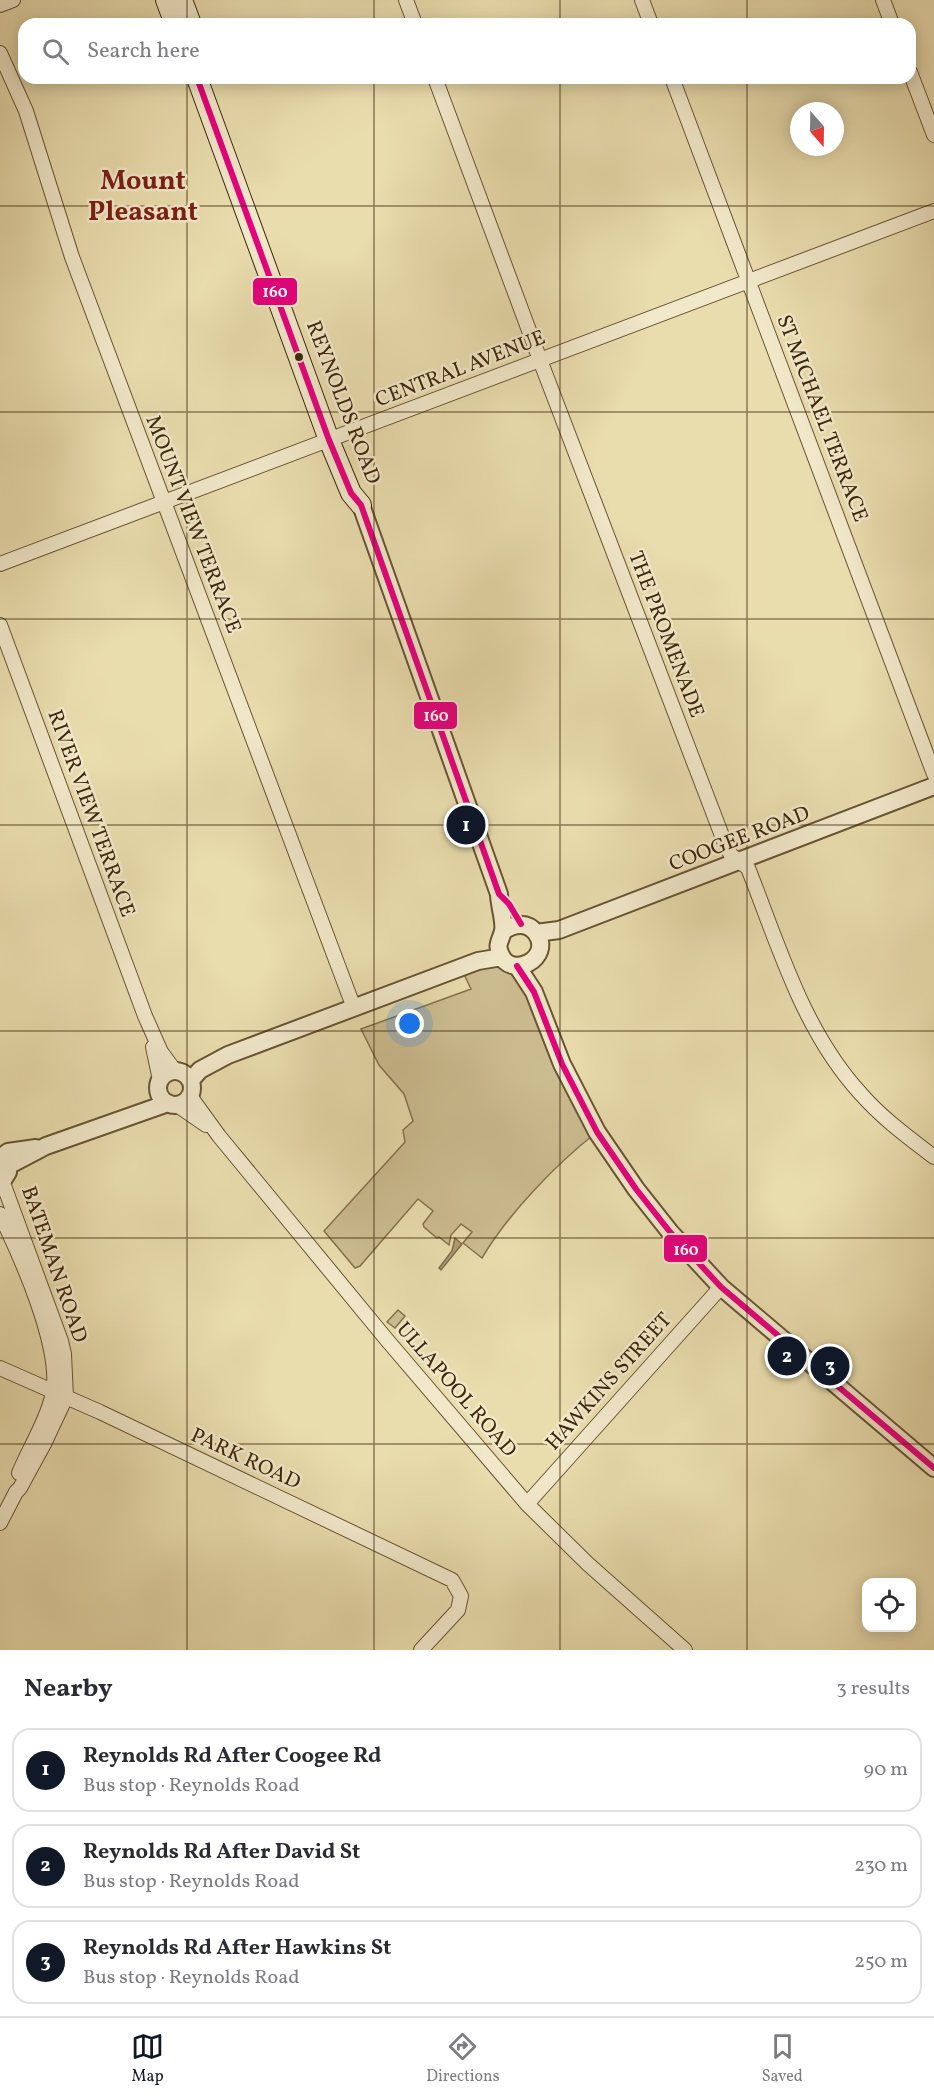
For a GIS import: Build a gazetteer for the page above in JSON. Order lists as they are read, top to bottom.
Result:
{
  "streets": {
    "main road": ["REYNOLDS ROAD"],
    "street": [
      "CENTRAL AVENUE",
      "ST MICHAEL TERRACE",
      "MOUNT VIEW TERRACE",
      "THE PROMENADE",
      "RIVER VIEW TERRACE",
      "COOGEE ROAD",
      "BATEMAN ROAD",
      "HAWKINS STREET",
      "ULLAPOOL ROAD",
      "PARK ROAD"
    ]
  },
  "crossings": [
    ["CENTRAL AVENUE", "REYNOLDS ROAD"],
    ["CENTRAL AVENUE", "ST MICHAEL TERRACE"],
    ["CENTRAL AVENUE", "MOUNT VIEW TERRACE"],
    ["CENTRAL AVENUE", "THE PROMENADE"],
    ["REYNOLDS ROAD", "COOGEE ROAD"],
    ["THE PROMENADE", "COOGEE ROAD"],
    ["RIVER VIEW TERRACE", "ULLAPOOL ROAD"],
    ["BATEMAN ROAD", "PARK ROAD"],
    ["HAWKINS STREET", "ULLAPOOL ROAD"]
  ],
  "districts": ["Mount Pleasant"],
  "lines": ["transit line 160"],
  "north": "bottom",
  "page": {
    "search": "Search here",
    "pins": ["1", "2", "3"],
    "heading": ["Nearby", "3 results"],
    "list": [
      {
        "mark": "1",
        "name": "Reynolds Rd After Coogee Rd",
        "note": "Bus stop · Reynolds Road",
        "value": "90 m"
      },
      {
        "mark": "2",
        "name": "Reynolds Rd After David St",
        "note": "Bus stop · Reynolds Road",
        "value": "230 m"
      },
      {
        "mark": "3",
        "name": "Reynolds Rd After Hawkins St",
        "note": "Bus stop · Reynolds Road",
        "value": "250 m"
      }
    ],
    "nav": ["Map", "Directions", "Saved"]
  }
}
